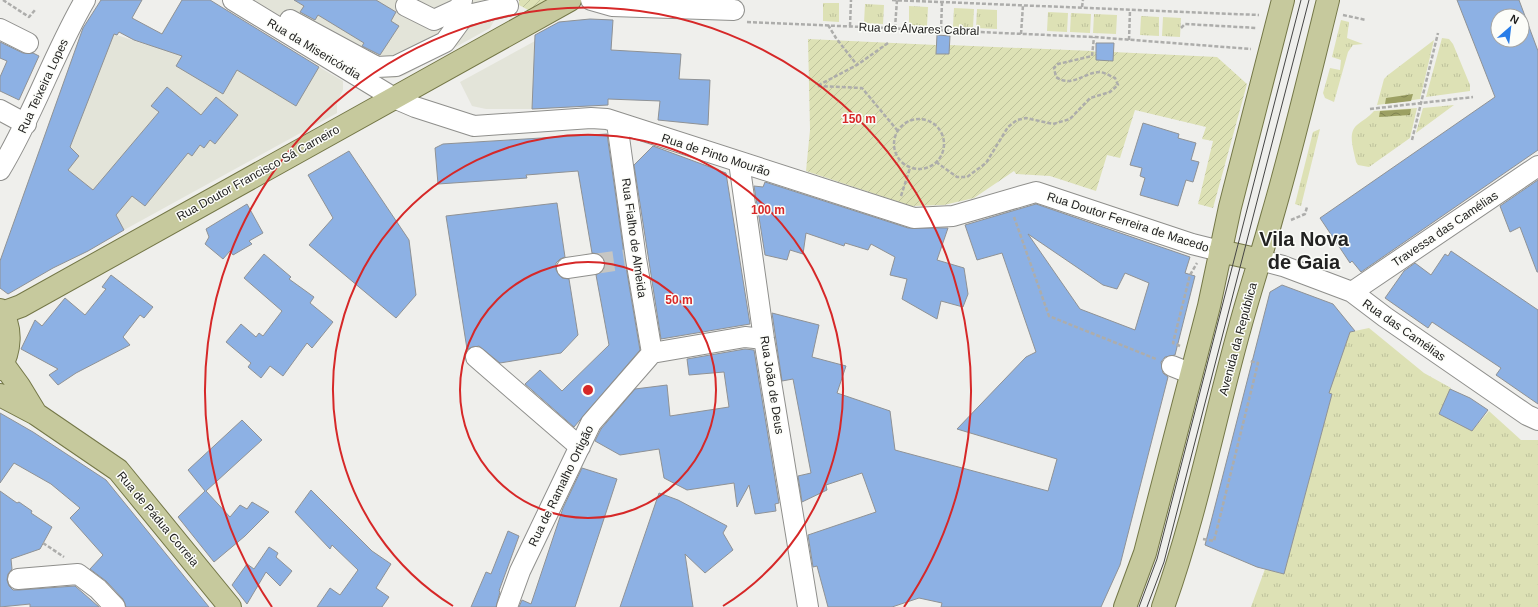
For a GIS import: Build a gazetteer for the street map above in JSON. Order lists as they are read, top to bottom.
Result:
{
  "streets": {
    "main road": ["Rua Doutor Francisco Sá Carneiro", "Avenida da República", "Rua de Pádua Correia"],
    "street": [
      "Rua da Misericórdia",
      "Rua Teixeira Lopes",
      "Rua de Pinto Mourão",
      "Rua Doutor Ferreira de Macedo",
      "Travessa das Camélias",
      "Rua Fialho de Almeida",
      "Rua das Camélias",
      "Rua João de Deus",
      "Rua de Ramalho Ortigão"
    ],
    "path": ["Rua de Álvares Cabral"]
  },
  "crossings": [
    ["Rua da Misericórdia", "Rua de Pinto Mourão"],
    ["Rua da Misericórdia", "Rua Doutor Francisco Sá Carneiro"],
    ["Rua de Pinto Mourão", "Rua Doutor Francisco Sá Carneiro"],
    ["Rua de Pinto Mourão", "Rua Doutor Ferreira de Macedo"],
    ["Rua de Pinto Mourão", "Rua Fialho de Almeida"],
    ["Rua de Pinto Mourão", "Rua João de Deus"],
    ["Travessa das Camélias", "Rua das Camélias"],
    ["Rua Fialho de Almeida", "Rua de Ramalho Ortigão"],
    ["Rua das Camélias", "Avenida da República"]
  ],
  "districts": ["Vila Nova de Gaia"],
  "north": "top right",
  "rings": ["150 m", "100 m", "50 m"]
}
